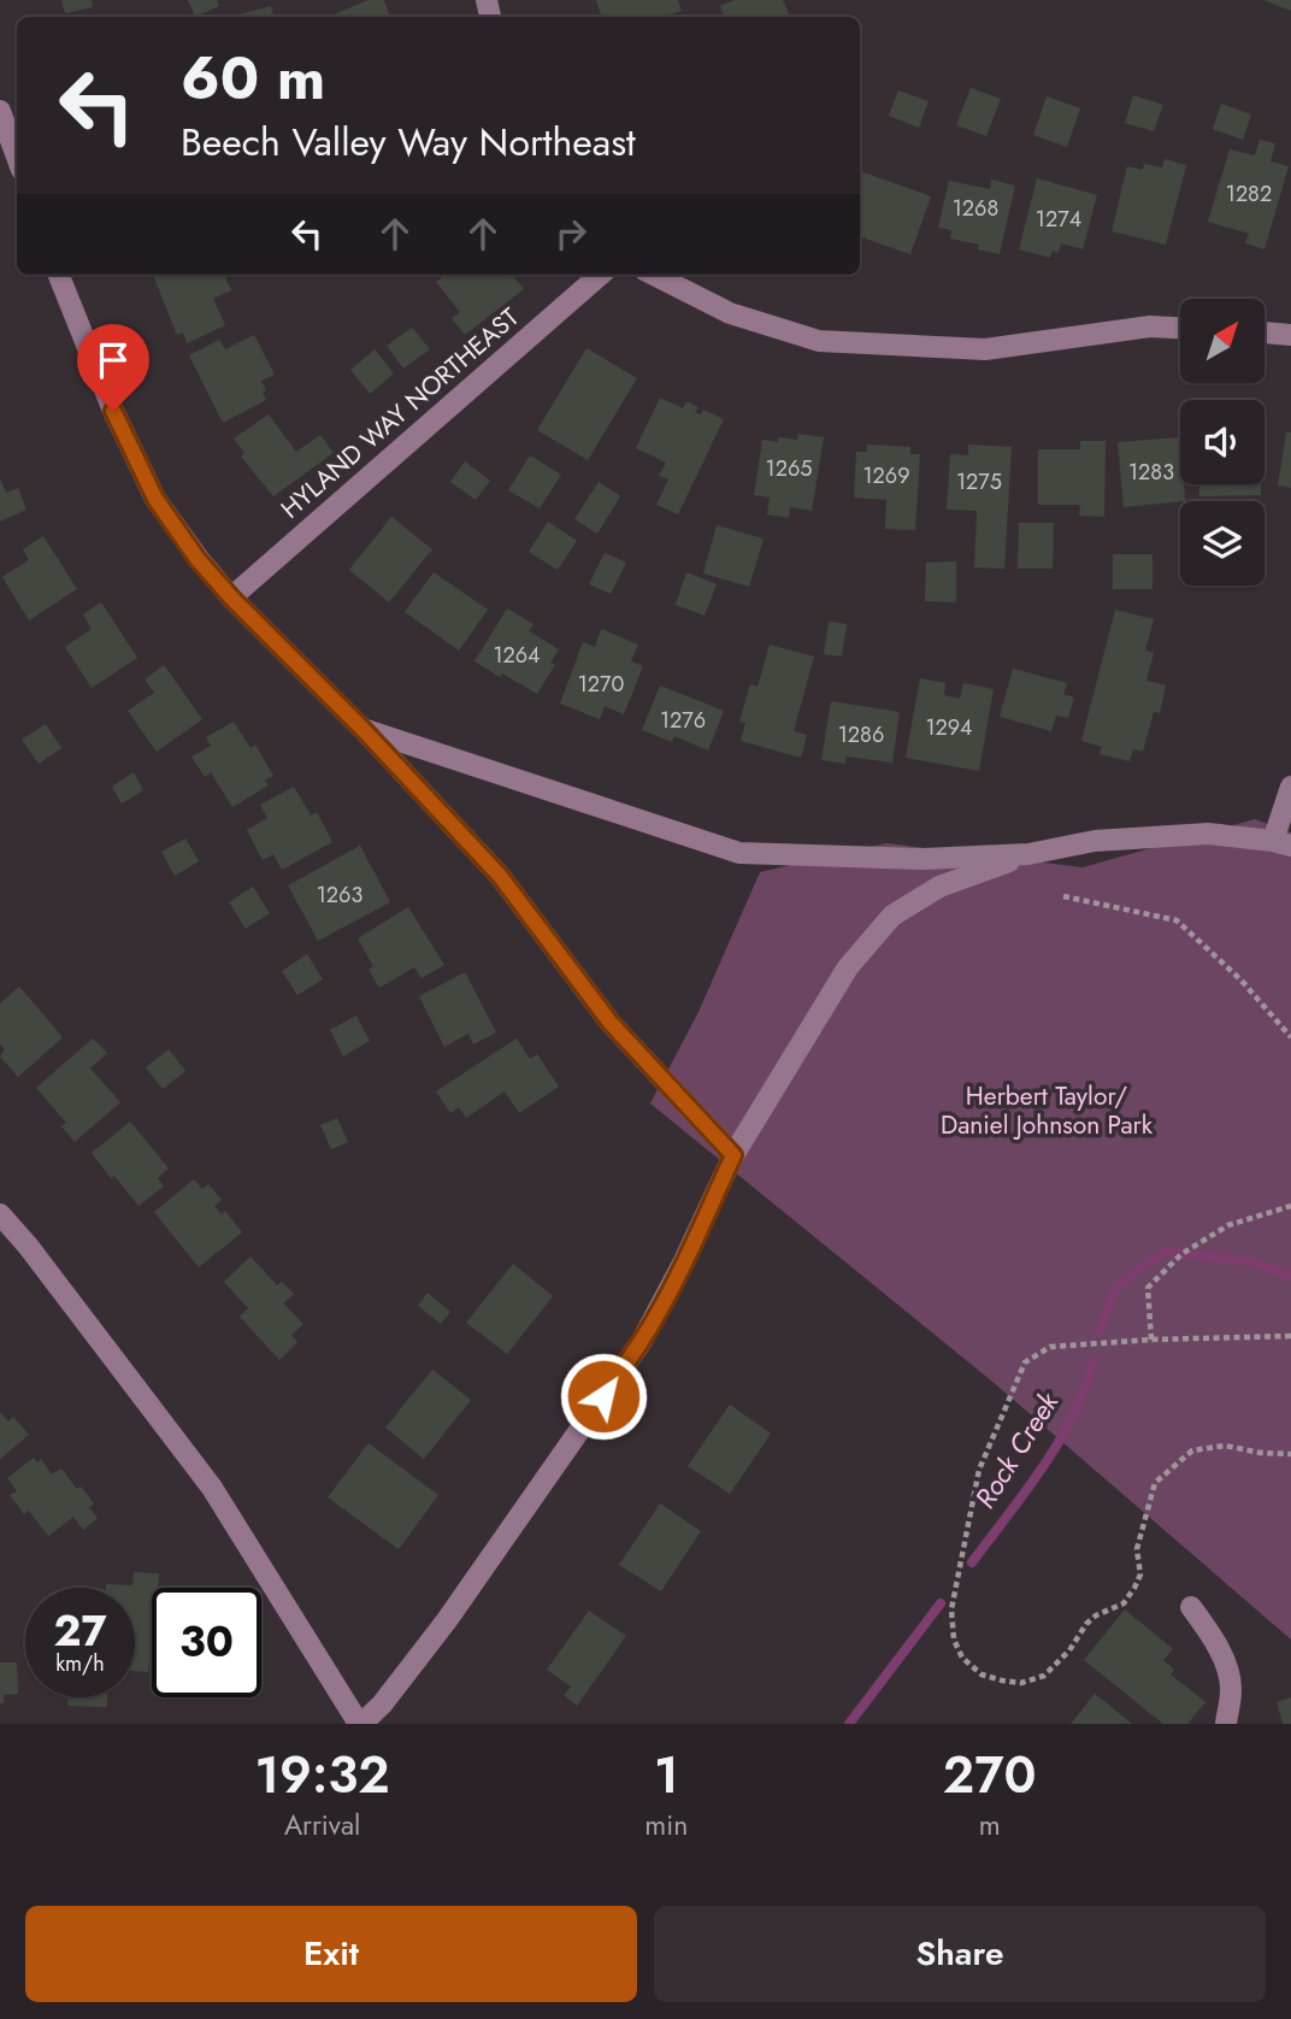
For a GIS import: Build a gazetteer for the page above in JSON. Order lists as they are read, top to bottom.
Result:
{
  "streets": {
    "street": ["HYLAND WAY NORTHEAST"]
  },
  "water": ["Rock Creek"],
  "parks": ["Herbert Taylor/ Daniel Johnson Park"],
  "house_numbers": [
    "1282",
    "1268",
    "1274",
    "1265",
    "1283",
    "1269",
    "1275",
    "1264",
    "1270",
    "1276",
    "1294",
    "1286",
    "1263"
  ],
  "north": "top right",
  "page": {
    "turn": ["60 m", "Beech Valley Way Northeast"],
    "speed": "27 km/h",
    "limit": "30",
    "eta": [
      "19:32",
      "Arrival",
      "1",
      "min",
      "270",
      "m"
    ],
    "buttons": ["Exit", "Share"]
  }
}
